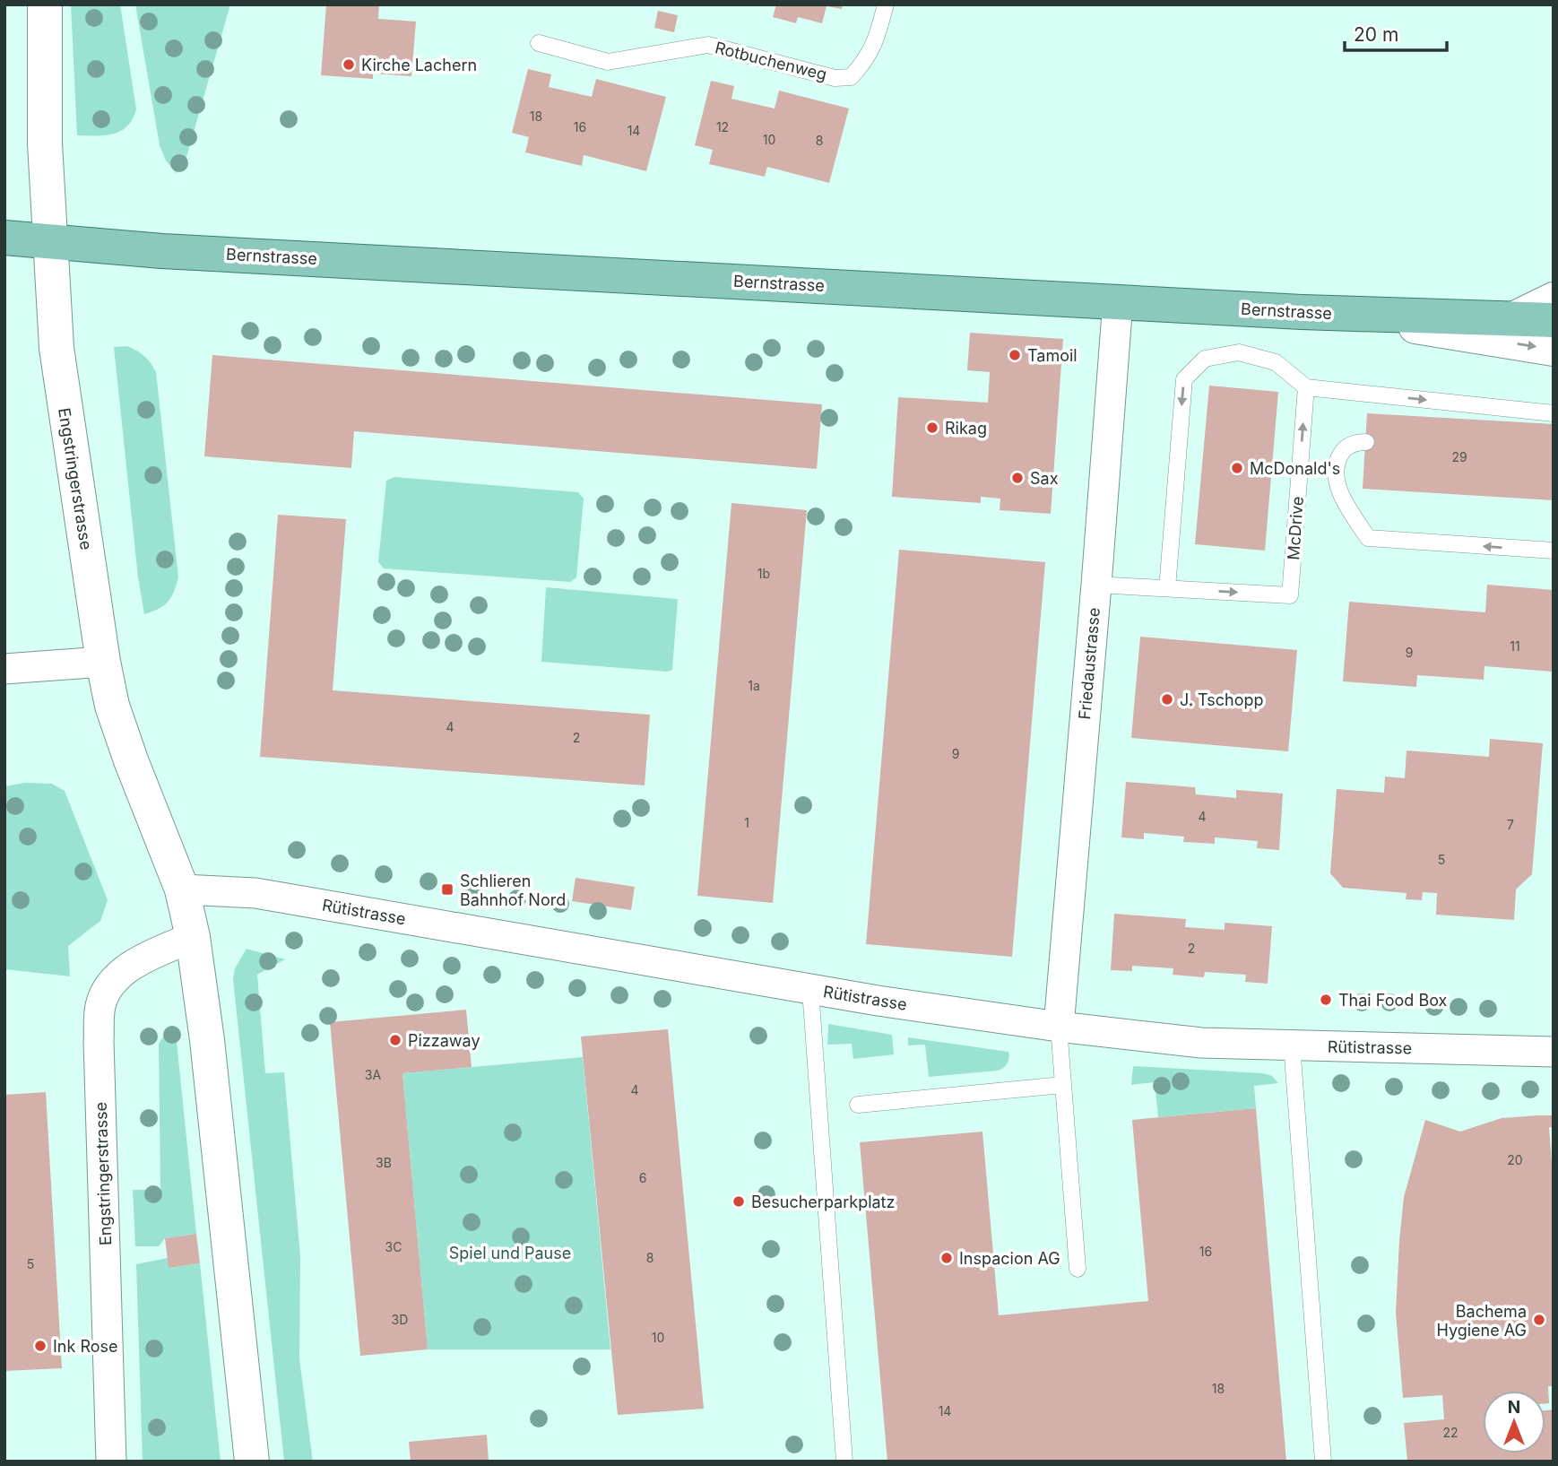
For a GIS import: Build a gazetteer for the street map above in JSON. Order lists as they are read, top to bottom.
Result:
{
  "streets": {
    "main road": ["Bernstrasse", "Engstringerstrasse"],
    "street": ["Friedaustrasse", "Rütistrasse"],
    "lane": ["Rotbuchenweg", "McDrive"]
  },
  "crossings": [
    ["Bernstrasse", "Engstringerstrasse"],
    ["Bernstrasse", "Friedaustrasse"],
    ["Engstringerstrasse", "Rütistrasse"],
    ["Friedaustrasse", "Rütistrasse"]
  ],
  "parks": ["Spiel und Pause"],
  "places": {
    "other": [
      "Kirche Lachern",
      "Tamoil",
      "Rikag",
      "McDonald's",
      "Sax",
      "J. Tschopp",
      "Thai Food Box",
      "Pizzaway",
      "Besucherparkplatz",
      "Inspacion AG",
      "Bachema Hygiene AG",
      "Ink Rose"
    ],
    "transit": ["Schlieren Bahnhof Nord"]
  },
  "house_numbers": [
    "18",
    "16",
    "12",
    "14",
    "10",
    "8",
    "29",
    "1b",
    "11",
    "9",
    "1a",
    "4",
    "2",
    "9",
    "4",
    "1",
    "7",
    "5",
    "2",
    "3A",
    "4",
    "20",
    "3B",
    "6",
    "3C",
    "16",
    "8",
    "5",
    "3D",
    "10",
    "18",
    "14",
    "22"
  ],
  "scale_bar": "20 m",
  "north": "top"
}
